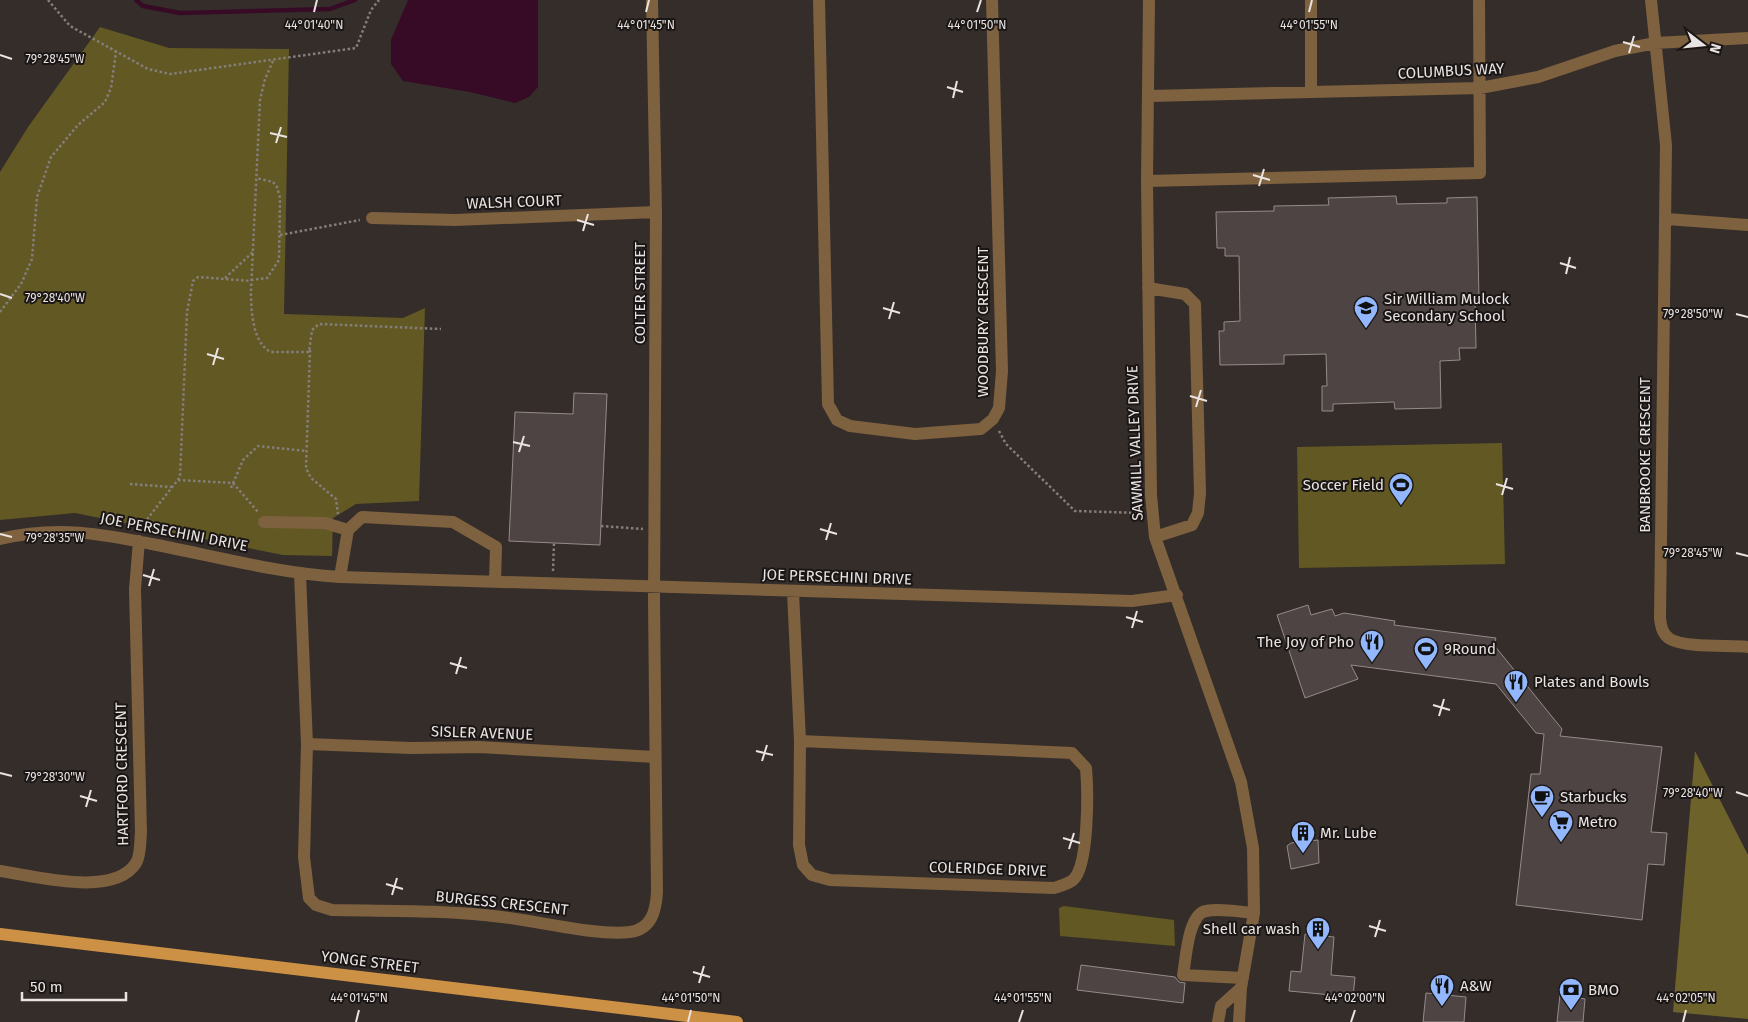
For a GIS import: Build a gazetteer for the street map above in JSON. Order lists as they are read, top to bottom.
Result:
{
  "streets": {
    "main road": ["YONGE STREET"],
    "street": [
      "COLUMBUS WAY",
      "WALSH COURT",
      "COLTER STREET",
      "WOODBURY CRESCENT",
      "SAWMILL VALLEY DRIVE",
      "BANBROOKE CRESCENT",
      "JOE PERSECHINI DRIVE",
      "SISLER AVENUE",
      "HARTFORD CRESCENT",
      "COLERIDGE DRIVE",
      "BURGESS CRESCENT"
    ]
  },
  "crossings": [
    ["COLUMBUS WAY", "SAWMILL VALLEY DRIVE"],
    ["COLUMBUS WAY", "BANBROOKE CRESCENT"],
    ["WALSH COURT", "COLTER STREET"],
    ["COLTER STREET", "JOE PERSECHINI DRIVE"],
    ["COLTER STREET", "BURGESS CRESCENT"],
    ["SAWMILL VALLEY DRIVE", "JOE PERSECHINI DRIVE"],
    ["JOE PERSECHINI DRIVE", "HARTFORD CRESCENT"],
    ["JOE PERSECHINI DRIVE", "COLERIDGE DRIVE"],
    ["JOE PERSECHINI DRIVE", "BURGESS CRESCENT"],
    ["SISLER AVENUE", "BURGESS CRESCENT"]
  ],
  "places": {
    "school or university": ["Sir William Mulock Secondary School"],
    "sports": ["Soccer Field", "9Round"],
    "restaurant": ["The Joy of Pho", "Plates and Bowls", "A&W"],
    "cafe": ["Starbucks"],
    "supermarket": ["Metro"],
    "building": ["Mr. Lube", "Shell car wash"],
    "bank": ["BMO"]
  },
  "scale_bar": "50 m",
  "north": "right",
  "coordinates": [
    "44°01'40\"N",
    "44°01'45\"N",
    "44°01'50\"N",
    "44°01'55\"N",
    "79°28'45\"W",
    "79°28'40\"W",
    "79°28'50\"W",
    "79°28'35\"W",
    "79°28'30\"W",
    "44°02'00\"N",
    "44°02'05\"N"
  ]
}
